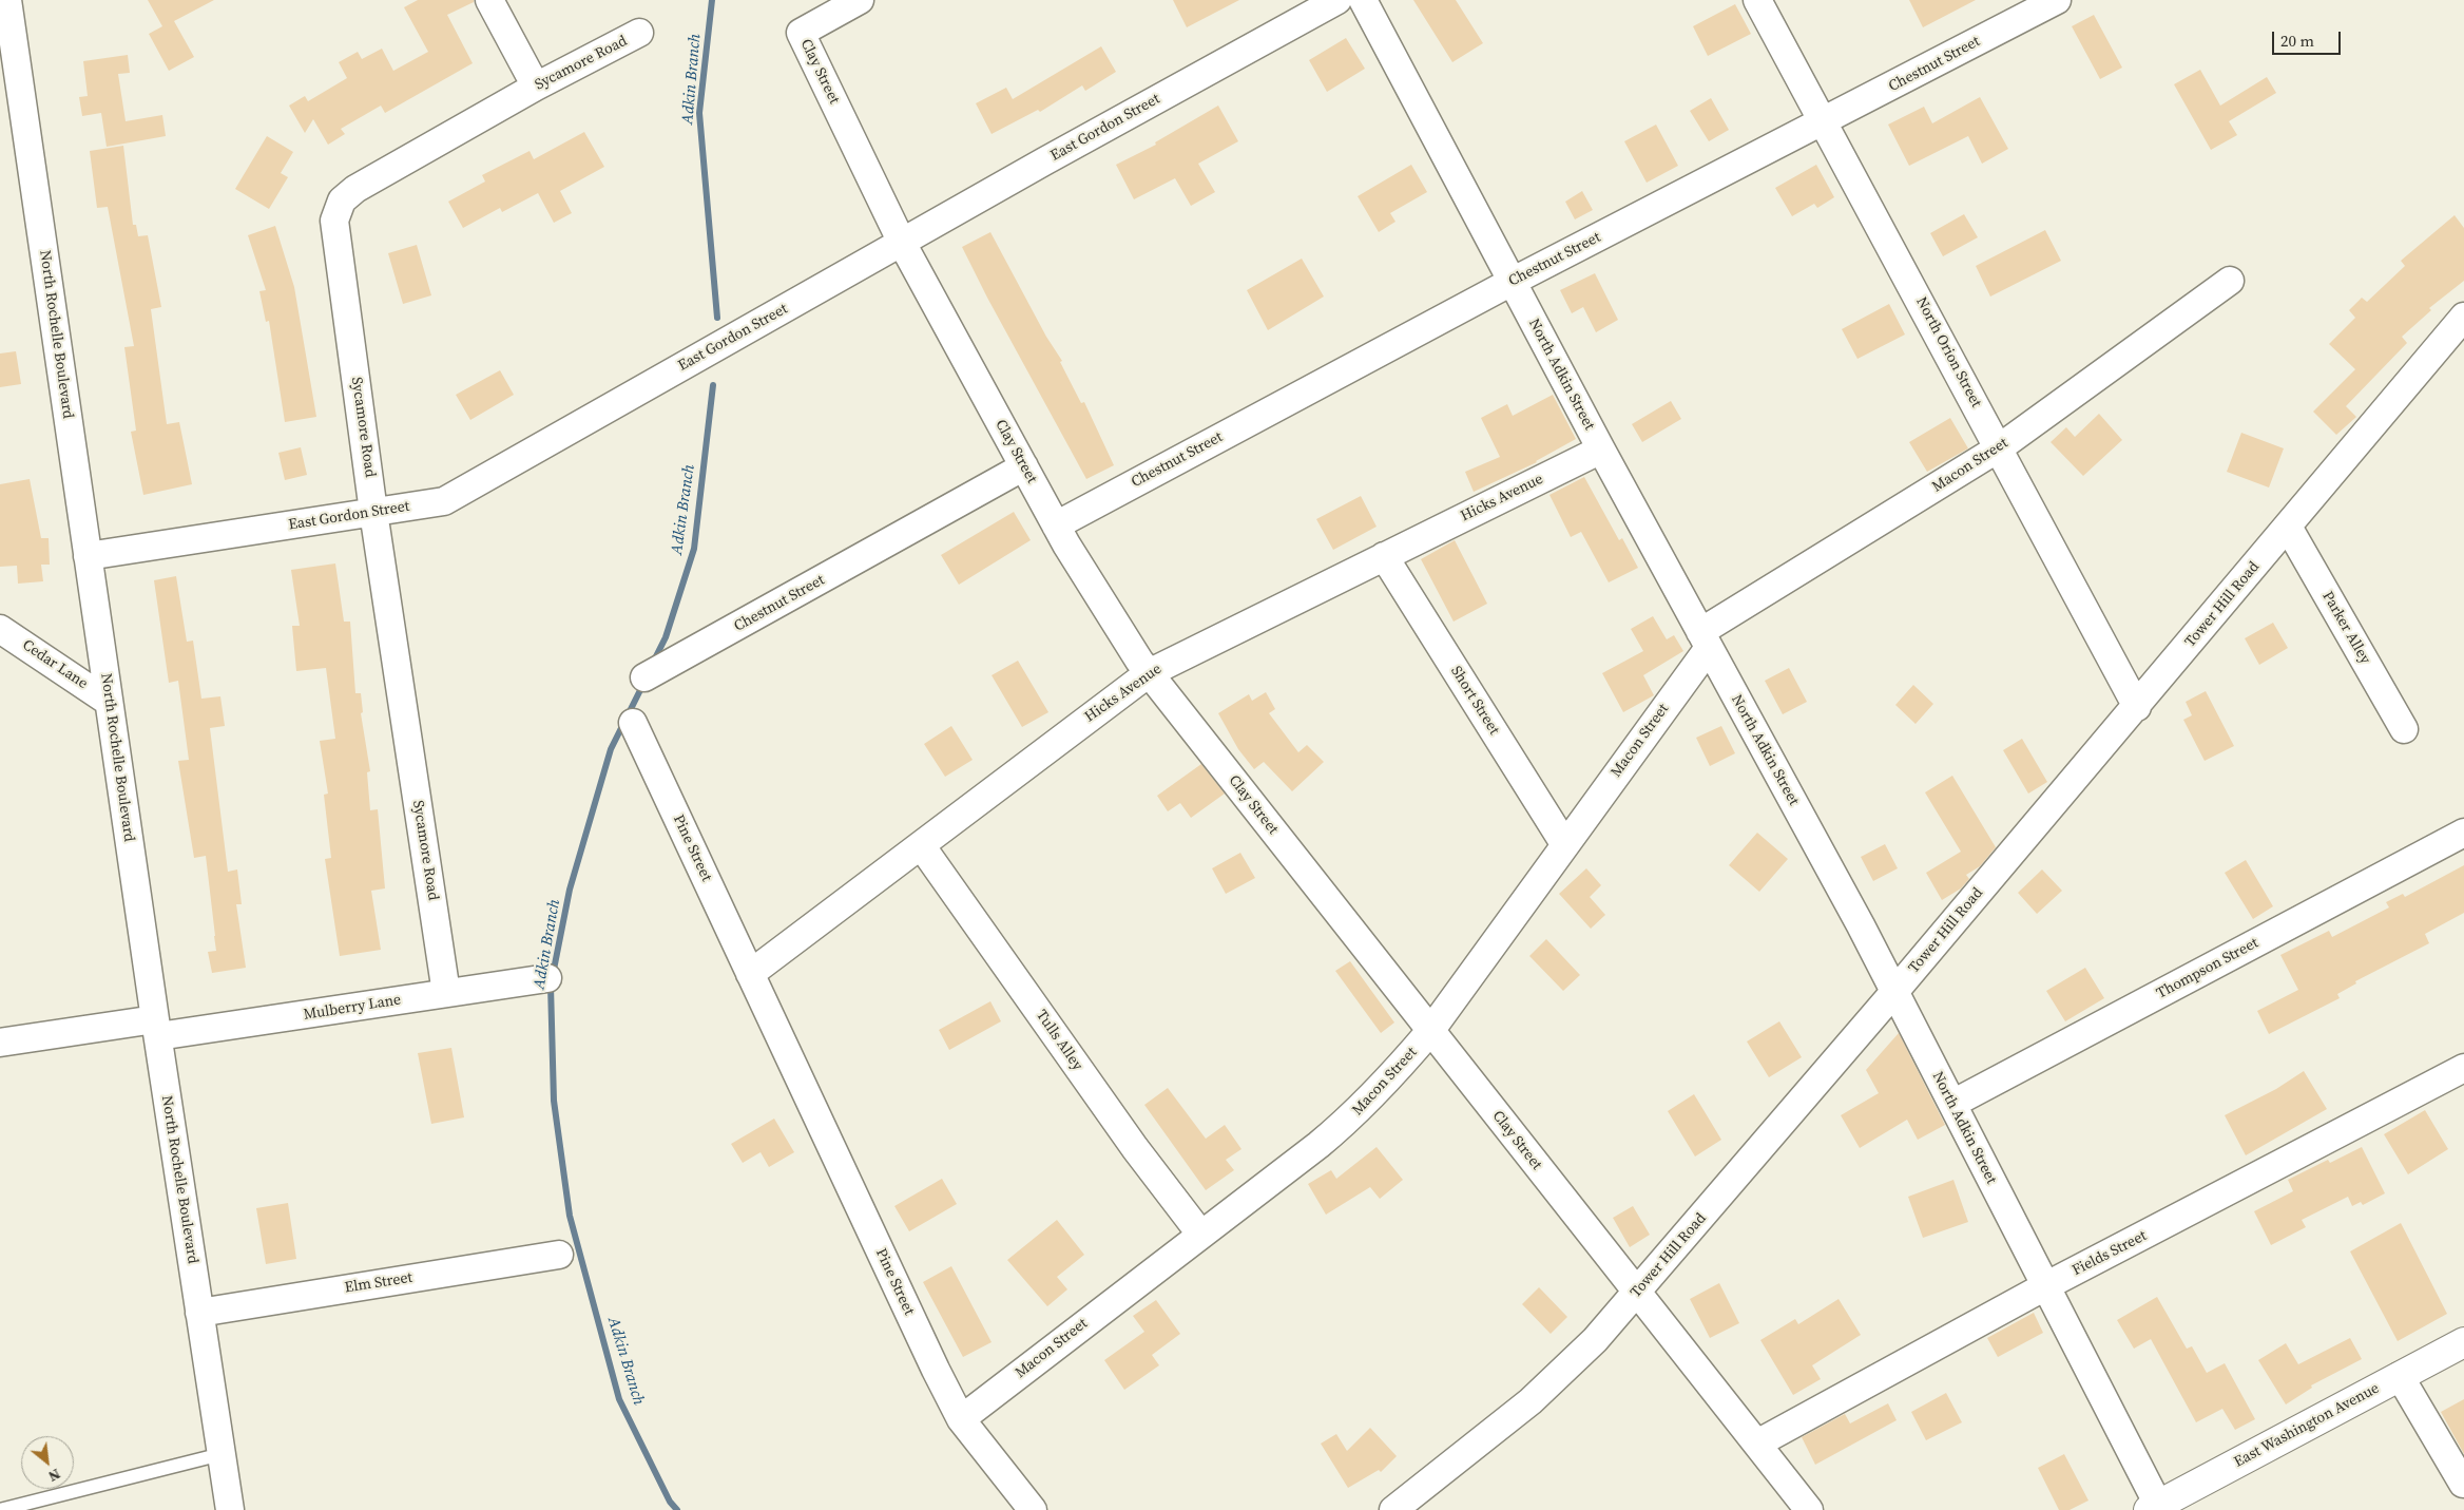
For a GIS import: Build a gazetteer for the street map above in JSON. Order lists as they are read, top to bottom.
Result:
{
  "streets": {
    "street": [
      "Sycamore Road",
      "Chestnut Street",
      "Clay Street",
      "East Gordon Street",
      "North Rochelle Boulevard",
      "North Orion Street",
      "North Adkin Street",
      "Macon Street",
      "Hicks Avenue",
      "Tower Hill Road",
      "Parker Alley",
      "Cedar Lane",
      "Short Street",
      "Pine Street",
      "Thompson Street",
      "Mulberry Lane",
      "Tulls Alley",
      "Fields Street",
      "Elm Street",
      "East Washington Avenue"
    ]
  },
  "crossings": [
    ["Sycamore Road", "East Gordon Street"],
    ["Sycamore Road", "Mulberry Lane"],
    ["Chestnut Street", "Clay Street"],
    ["Chestnut Street", "North Orion Street"],
    ["Chestnut Street", "North Adkin Street"],
    ["Clay Street", "East Gordon Street"],
    ["Clay Street", "Macon Street"],
    ["Clay Street", "Hicks Avenue"],
    ["Clay Street", "Tower Hill Road"],
    ["Clay Street", "Fields Street"],
    ["East Gordon Street", "North Rochelle Boulevard"],
    ["North Rochelle Boulevard", "Cedar Lane"],
    ["North Rochelle Boulevard", "Mulberry Lane"],
    ["North Rochelle Boulevard", "Elm Street"],
    ["North Orion Street", "Macon Street"],
    ["North Orion Street", "Tower Hill Road"],
    ["North Adkin Street", "Macon Street"],
    ["North Adkin Street", "Hicks Avenue"],
    ["North Adkin Street", "Tower Hill Road"],
    ["North Adkin Street", "Thompson Street"],
    ["North Adkin Street", "Fields Street"],
    ["North Adkin Street", "East Washington Avenue"],
    ["Macon Street", "Short Street"],
    ["Macon Street", "Pine Street"],
    ["Macon Street", "Tulls Alley"],
    ["Hicks Avenue", "Short Street"],
    ["Hicks Avenue", "Pine Street"],
    ["Hicks Avenue", "Tulls Alley"],
    ["Tower Hill Road", "Parker Alley"]
  ],
  "water": ["Adkin Branch"],
  "scale_bar": "20 m",
  "north": "bottom right"
}
